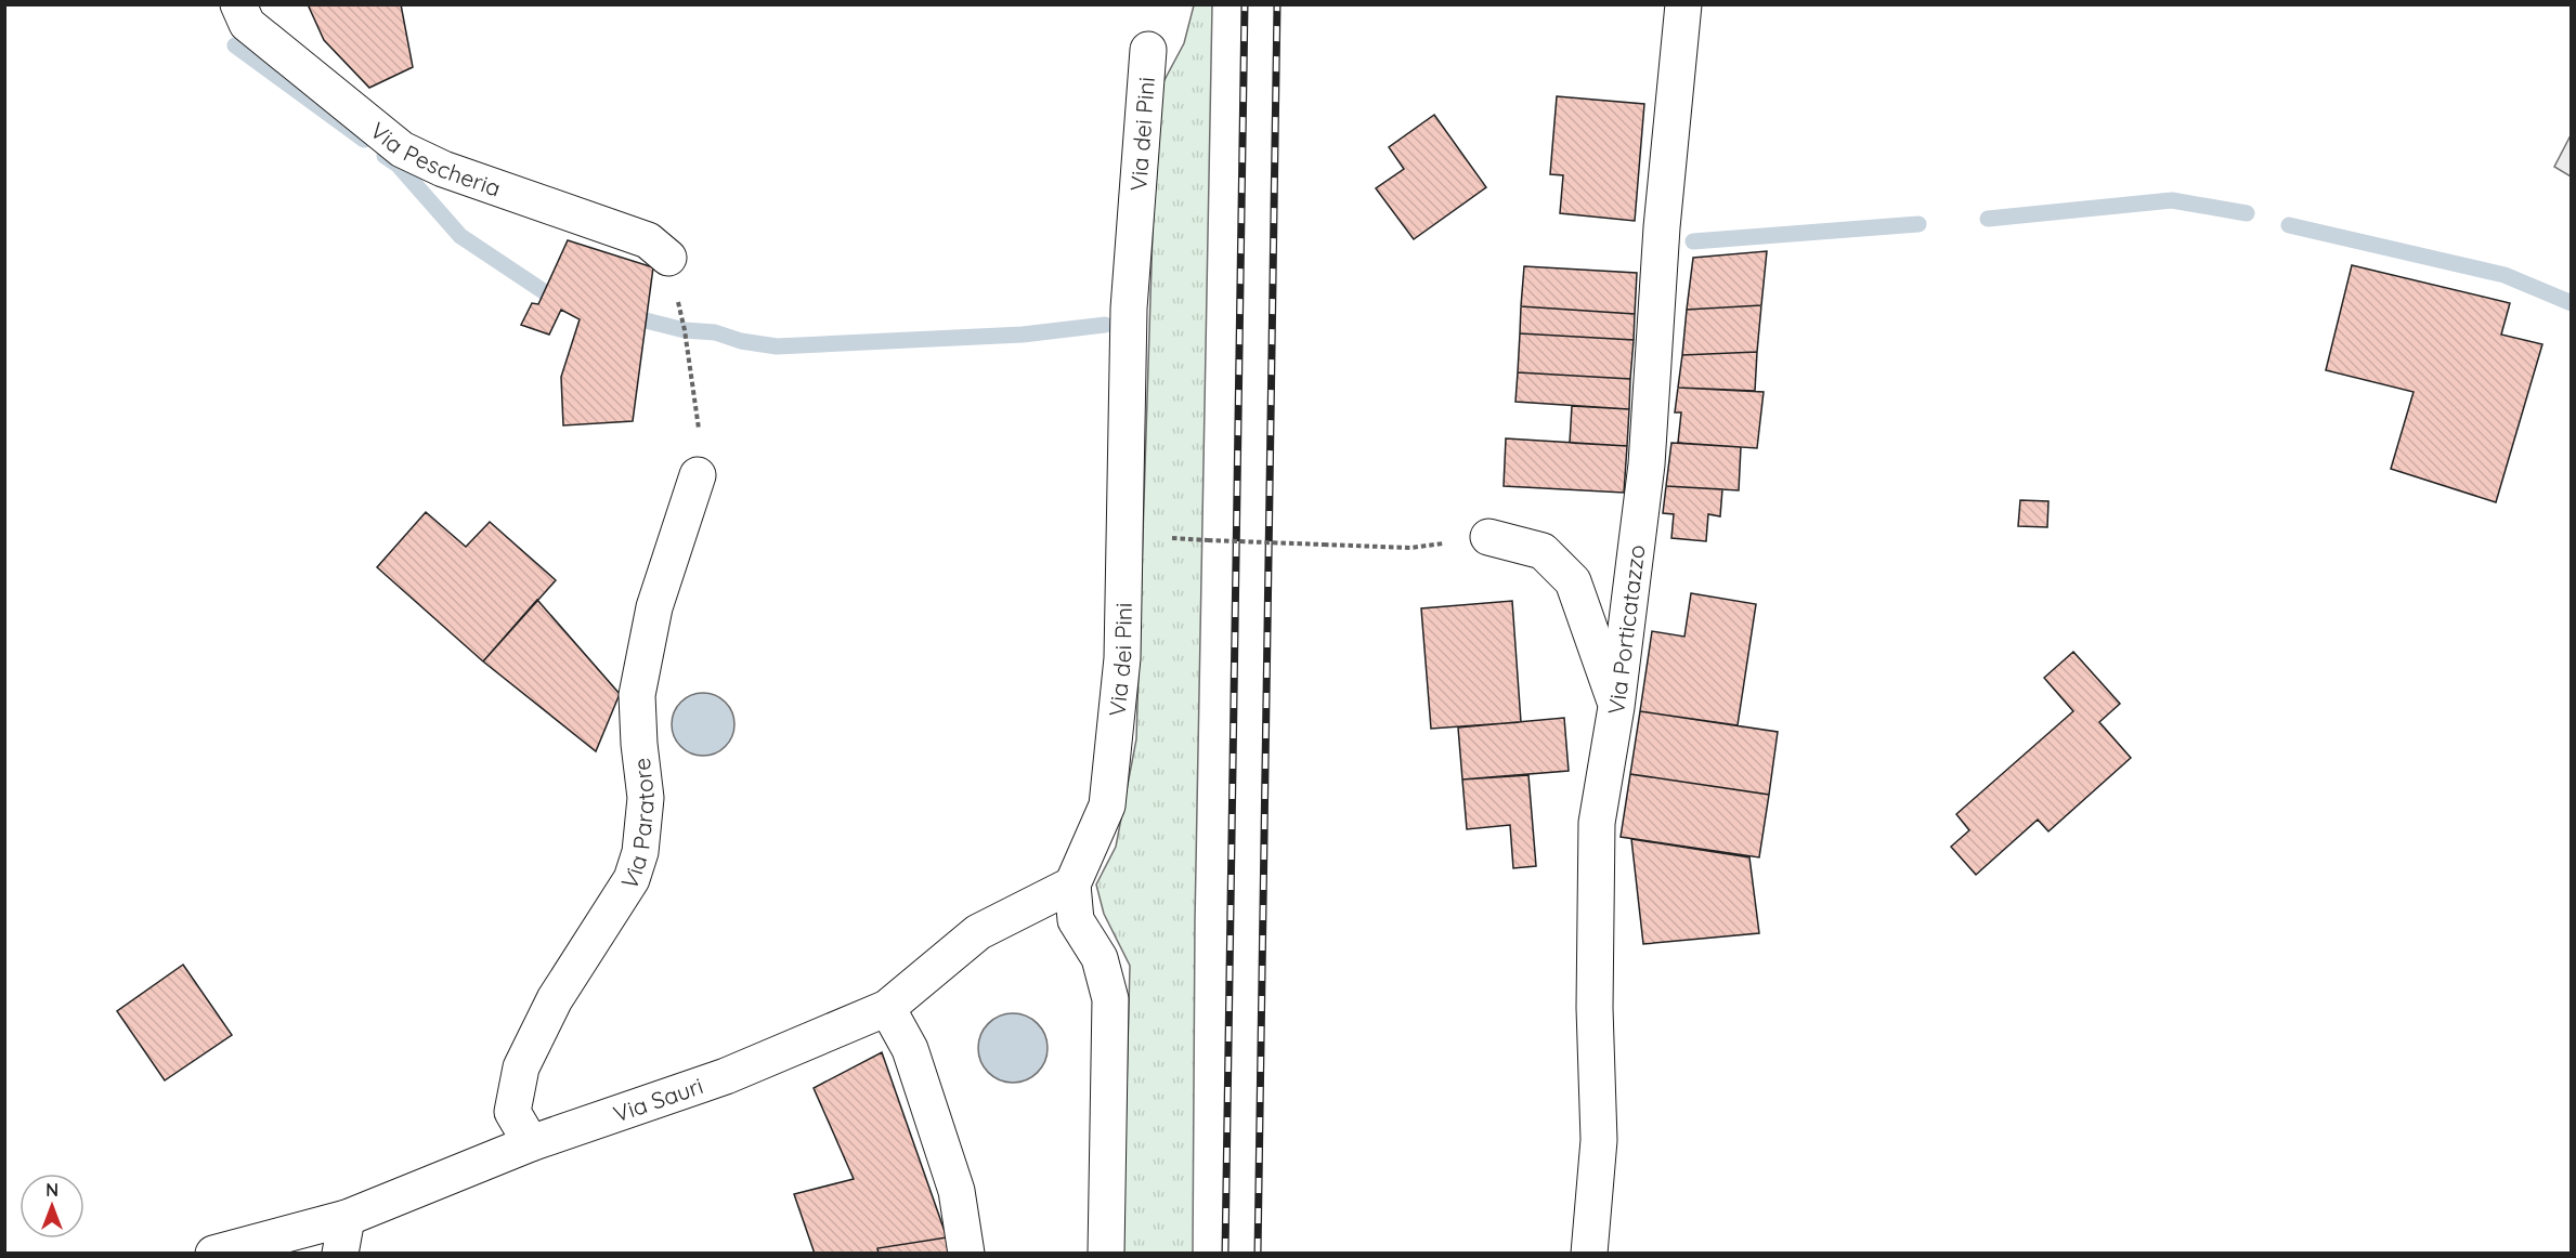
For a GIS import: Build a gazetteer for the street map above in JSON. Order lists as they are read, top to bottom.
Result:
{
  "streets": {
    "street": [
      "Via dei Pini",
      "Via Pescheria",
      "Via Porticatazzo",
      "Via Paratore",
      "Via Sauri"
    ]
  },
  "crossings": [
    ["Via dei Pini", "Via Sauri"],
    ["Via Paratore", "Via Sauri"]
  ],
  "north": "top"
}
